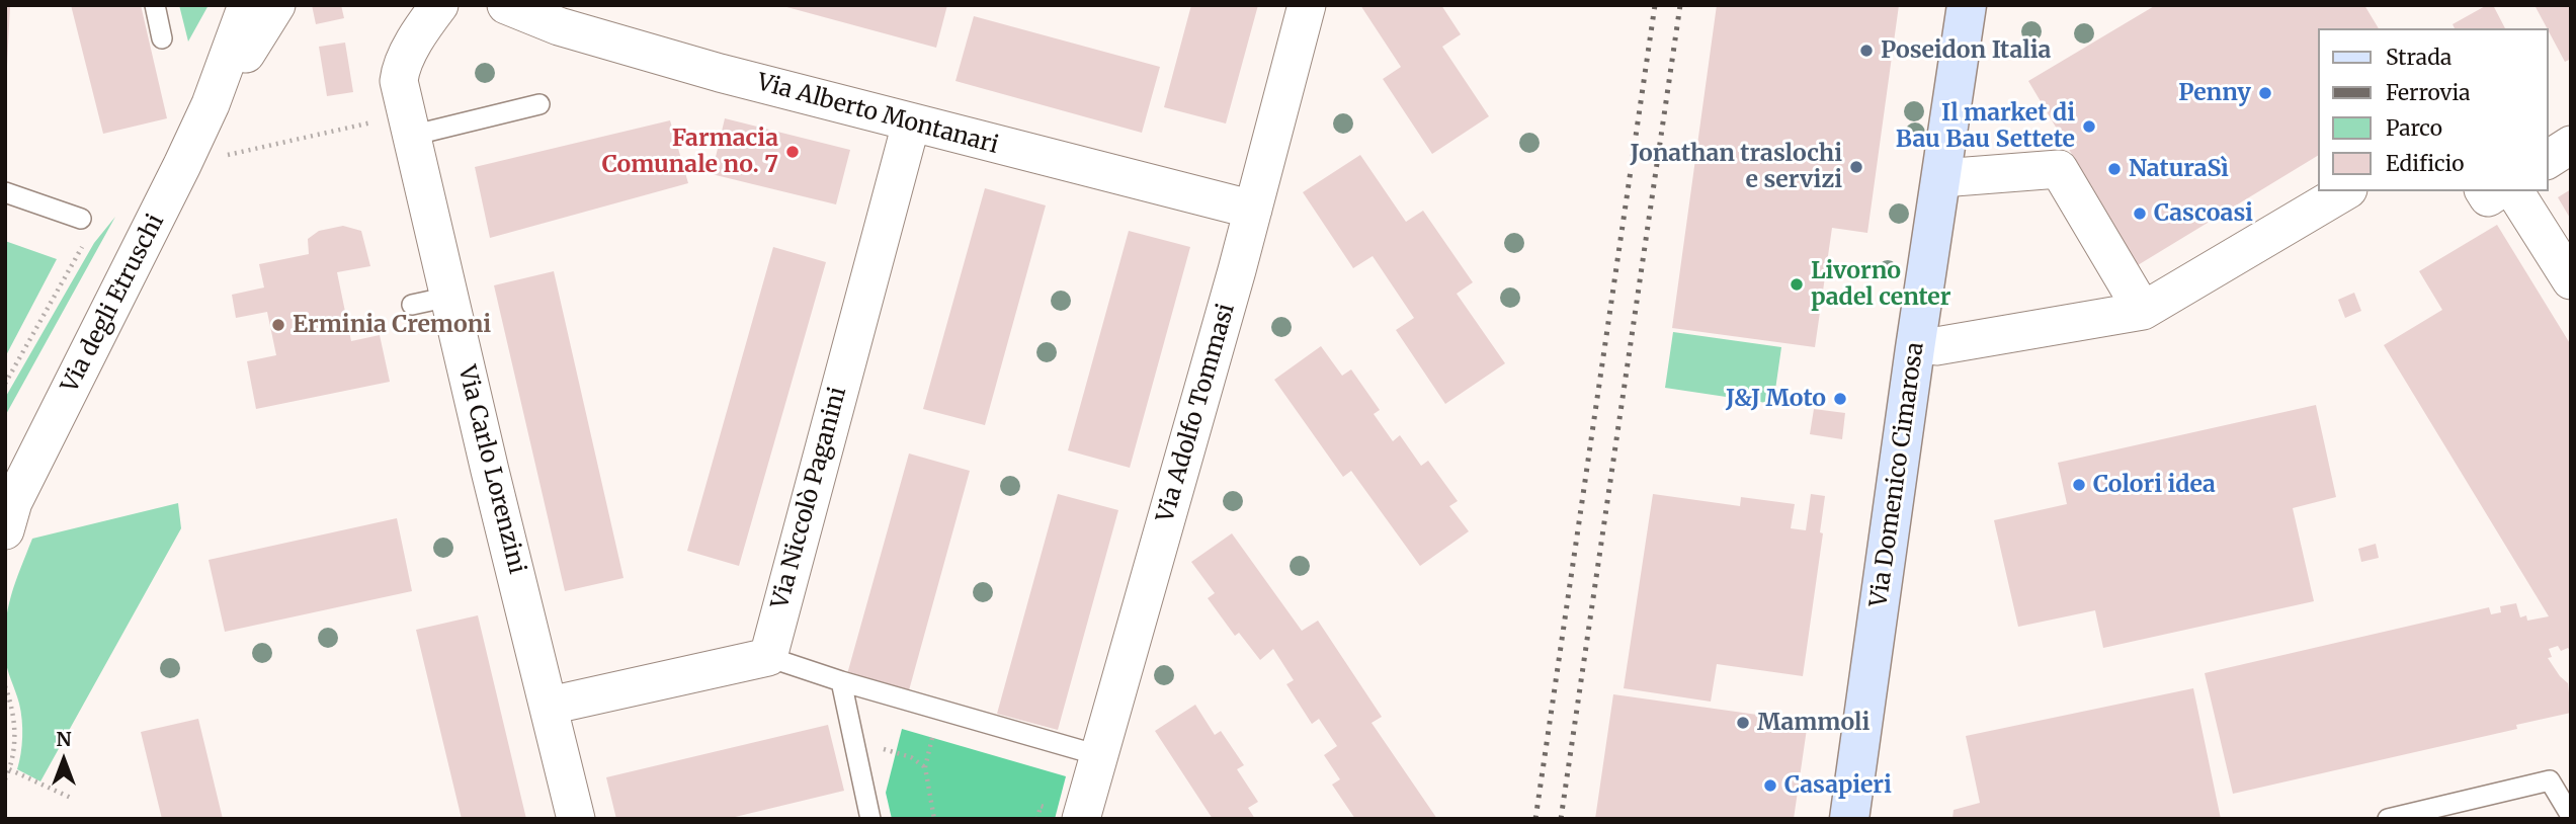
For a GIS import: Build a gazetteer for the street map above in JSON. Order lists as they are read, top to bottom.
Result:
{
  "streets": {
    "street": [
      "Via Alberto Montanari",
      "Via degli Etruschi",
      "Via Adolfo Tommasi",
      "Via Carlo Lorenzini",
      "Via Domenico Cimarosa",
      "Via Niccolò Paganini"
    ]
  },
  "crossings": [
    ["Via Alberto Montanari", "Via Adolfo Tommasi"],
    ["Via Alberto Montanari", "Via Niccolò Paganini"]
  ],
  "places": [
    "Poseidon Italia",
    "Penny",
    "Il market di Bau Bau Settete",
    "Farmacia Comunale no. 7",
    "Jonathan traslochi e servizi",
    "NaturaSì",
    "Cascoasi",
    "Livorno padel center",
    "Erminia Cremoni",
    "J&J Moto",
    "Colori idea",
    "Mammoli",
    "Casapieri"
  ],
  "legend": [
    "Strada",
    "Ferrovia",
    "Parco",
    "Edificio"
  ],
  "north": "top"
}
